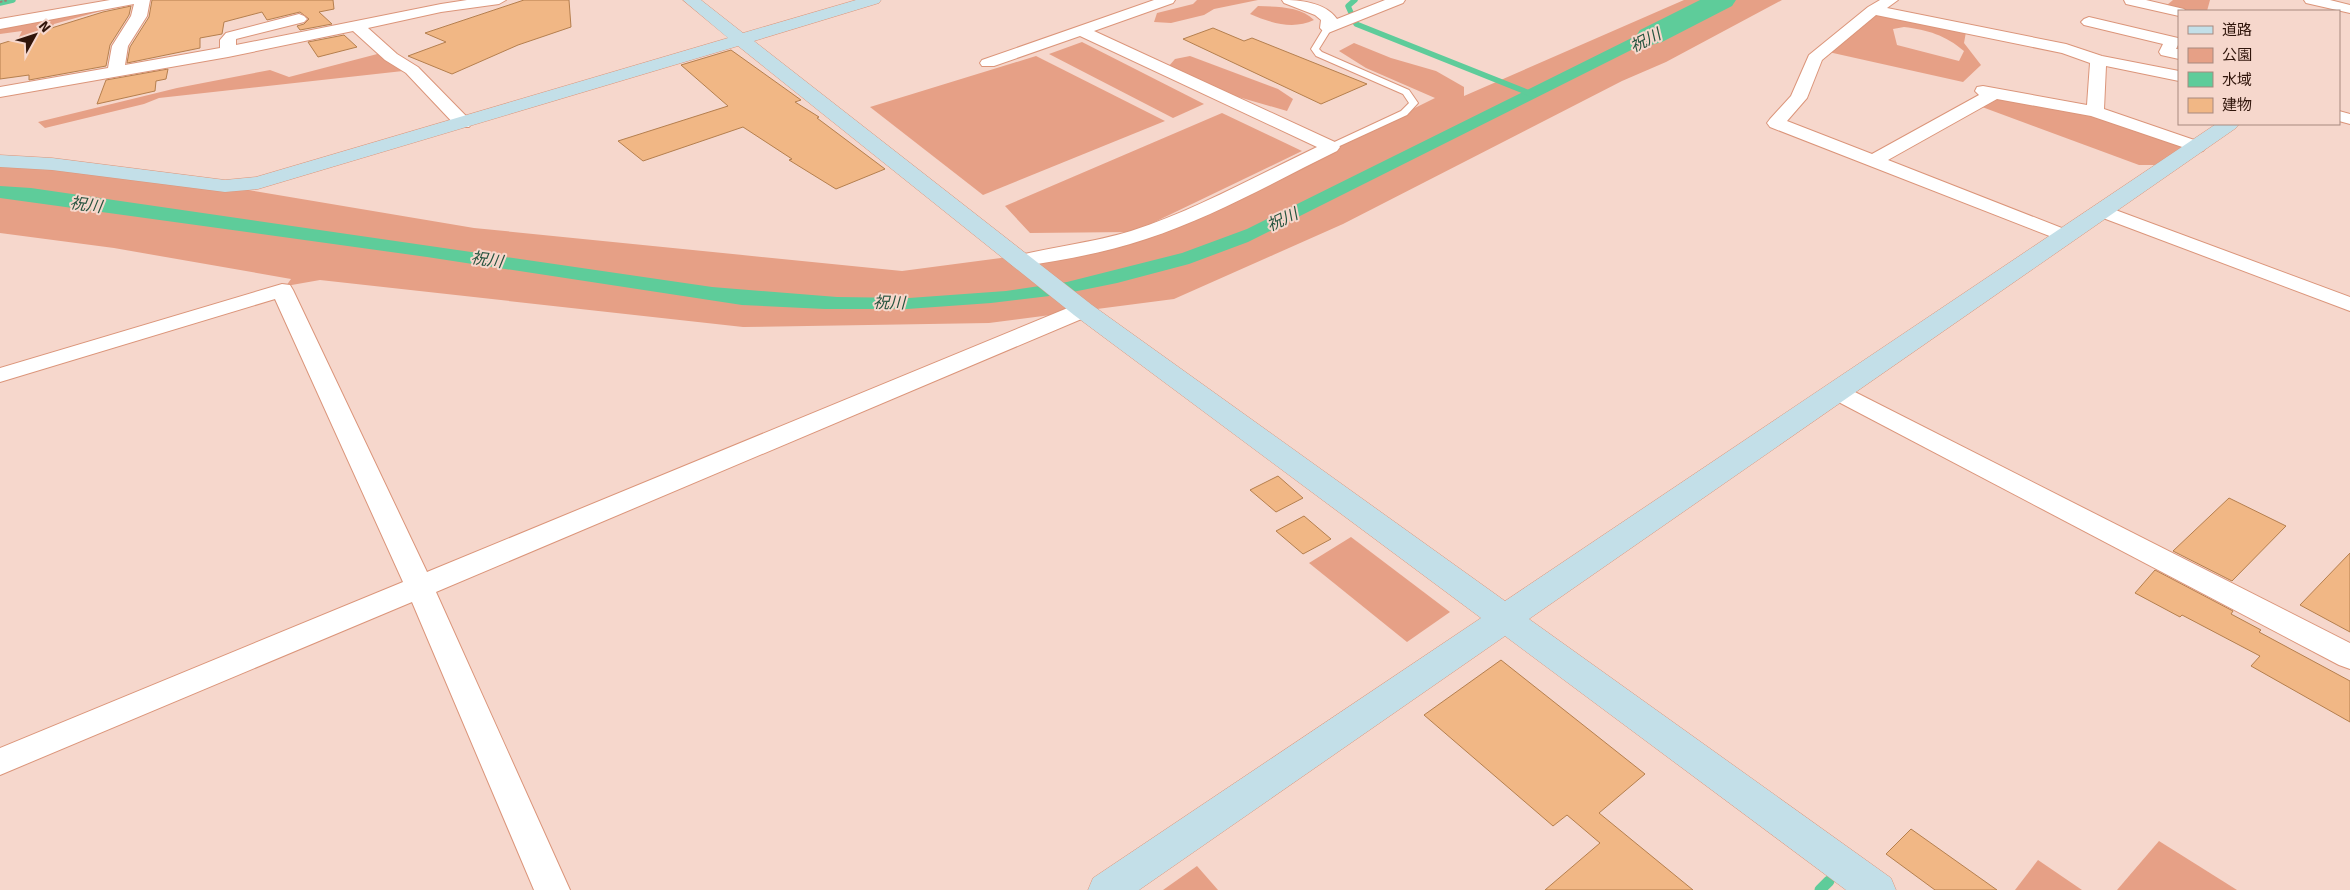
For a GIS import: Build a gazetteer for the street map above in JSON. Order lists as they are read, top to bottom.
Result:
{
  "water": ["祝川"],
  "legend": [
    "道路",
    "公園",
    "水域",
    "建物"
  ],
  "north": "top right"
}
